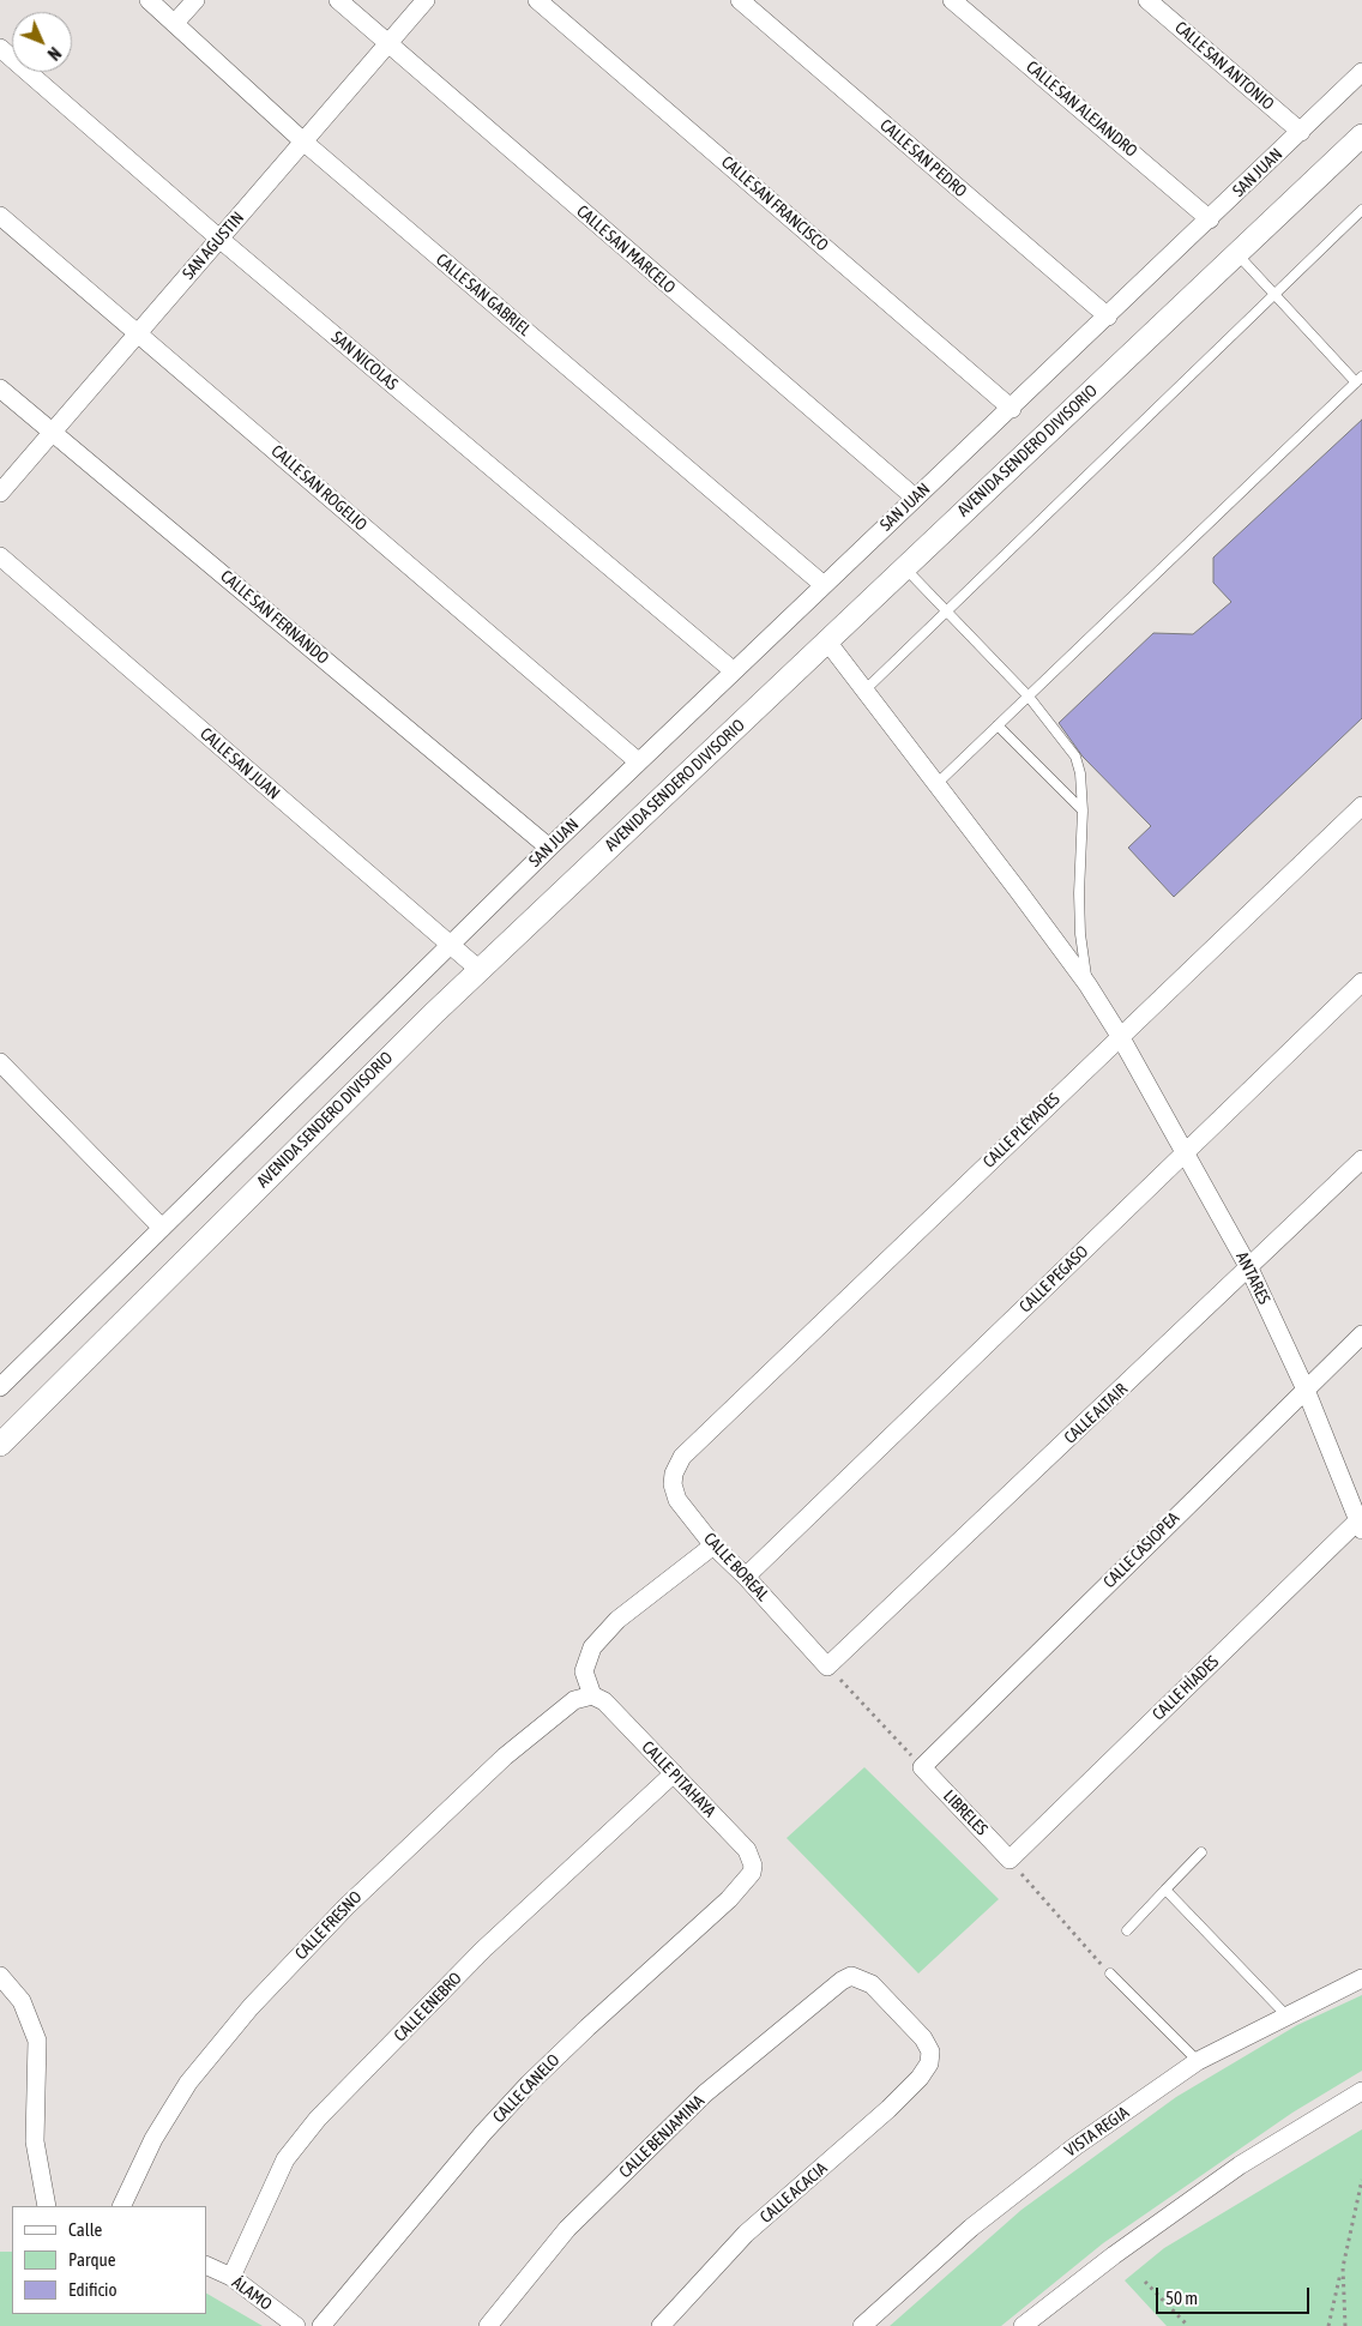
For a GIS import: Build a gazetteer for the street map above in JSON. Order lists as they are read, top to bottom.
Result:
{
  "streets": {
    "street": [
      "CALLE SAN ANTONIO",
      "CALLE SAN ALEJANDRO",
      "CALLE SAN PEDRO",
      "SAN JUAN",
      "CALLE SAN FRANCISCO",
      "SAN AGUSTIN",
      "CALLE SAN MARCELO",
      "CALLE SAN GABRIEL",
      "SAN NICOLAS",
      "AVENIDA SENDERO DIVISORIO",
      "CALLE SAN ROGELIO",
      "CALLE SAN FERNANDO",
      "CALLE SAN JUAN",
      "CALLE PLÉYADES",
      "ANTARES",
      "CALLE PEGASO",
      "CALLE ALTAIR",
      "CALLE CASIOPEA",
      "CALLE BOREAL",
      "CALLE HÍADES",
      "CALLE PITAHAYA",
      "LIBRELES",
      "CALLE FRESNO",
      "CALLE ENEBRO",
      "CALLE CANELO",
      "VISTA REGIA",
      "CALLE BENJAMINA",
      "CALLE ACACIA",
      "ÁLAMO"
    ]
  },
  "crossings": [
    ["CALLE SAN ANTONIO", "SAN JUAN"],
    ["CALLE SAN ALEJANDRO", "SAN JUAN"],
    ["CALLE SAN PEDRO", "SAN JUAN"],
    ["SAN JUAN", "CALLE SAN FRANCISCO"],
    ["SAN JUAN", "CALLE SAN MARCELO"],
    ["SAN JUAN", "CALLE SAN GABRIEL"],
    ["SAN JUAN", "SAN NICOLAS"],
    ["SAN JUAN", "CALLE SAN ROGELIO"],
    ["SAN JUAN", "CALLE SAN FERNANDO"],
    ["SAN JUAN", "CALLE SAN JUAN"],
    ["SAN AGUSTIN", "CALLE SAN MARCELO"],
    ["SAN AGUSTIN", "CALLE SAN GABRIEL"],
    ["SAN AGUSTIN", "SAN NICOLAS"],
    ["SAN AGUSTIN", "CALLE SAN ROGELIO"],
    ["SAN AGUSTIN", "CALLE SAN FERNANDO"],
    ["AVENIDA SENDERO DIVISORIO", "CALLE SAN JUAN"],
    ["AVENIDA SENDERO DIVISORIO", "ANTARES"],
    ["CALLE PLÉYADES", "ANTARES"],
    ["CALLE PLÉYADES", "CALLE BOREAL"],
    ["ANTARES", "CALLE PEGASO"],
    ["ANTARES", "CALLE ALTAIR"],
    ["ANTARES", "CALLE CASIOPEA"],
    ["ANTARES", "CALLE HÍADES"],
    ["CALLE PEGASO", "CALLE BOREAL"],
    ["CALLE ALTAIR", "CALLE BOREAL"],
    ["CALLE CASIOPEA", "LIBRELES"],
    ["CALLE HÍADES", "LIBRELES"],
    ["CALLE PITAHAYA", "CALLE FRESNO"],
    ["CALLE PITAHAYA", "CALLE ENEBRO"],
    ["CALLE PITAHAYA", "CALLE CANELO"],
    ["CALLE ENEBRO", "ÁLAMO"],
    ["CALLE BENJAMINA", "CALLE ACACIA"]
  ],
  "legend": ["Calle", "Parque", "Edificio"],
  "scale_bar": "50 m",
  "north": "bottom right"
}
